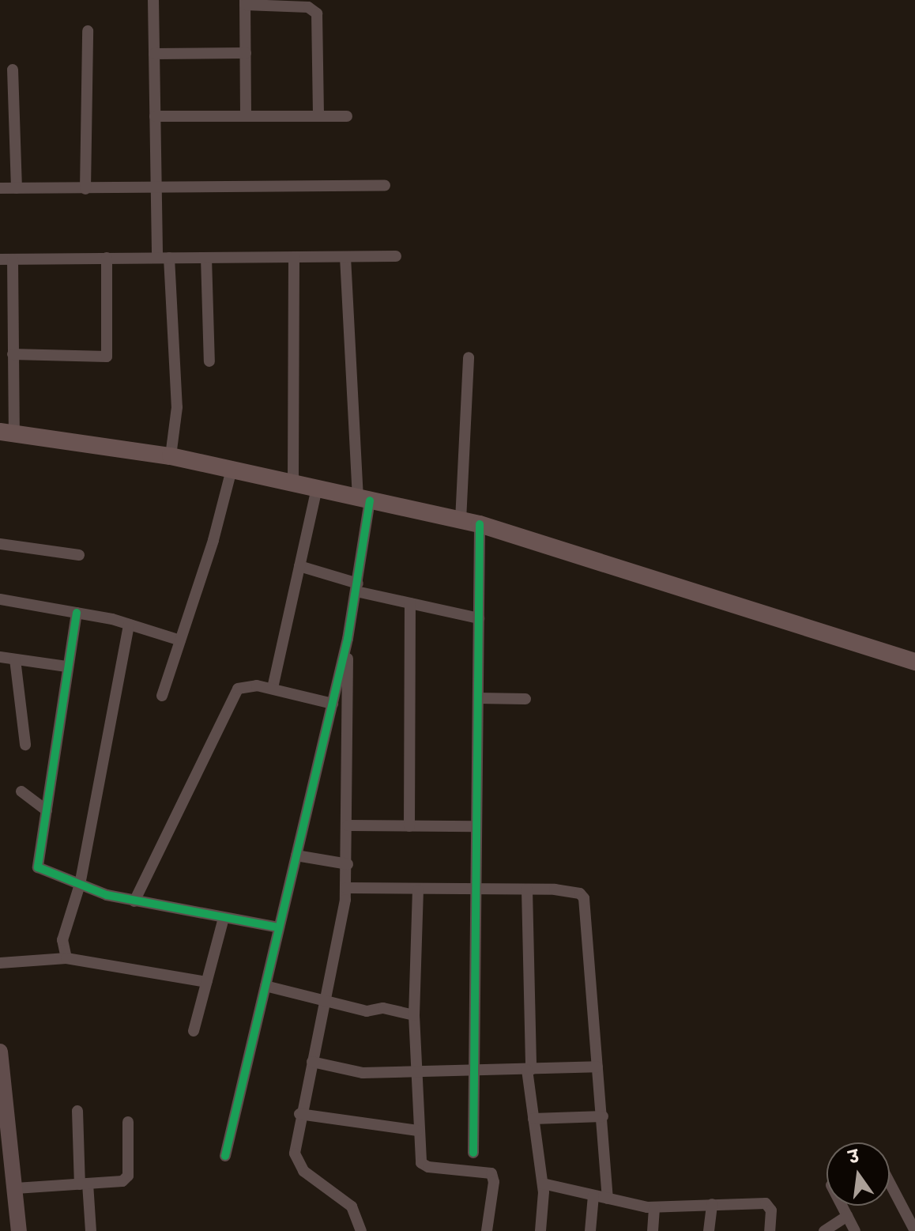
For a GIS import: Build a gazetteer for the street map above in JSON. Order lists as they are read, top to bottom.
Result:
{
  "north": "top"
}
